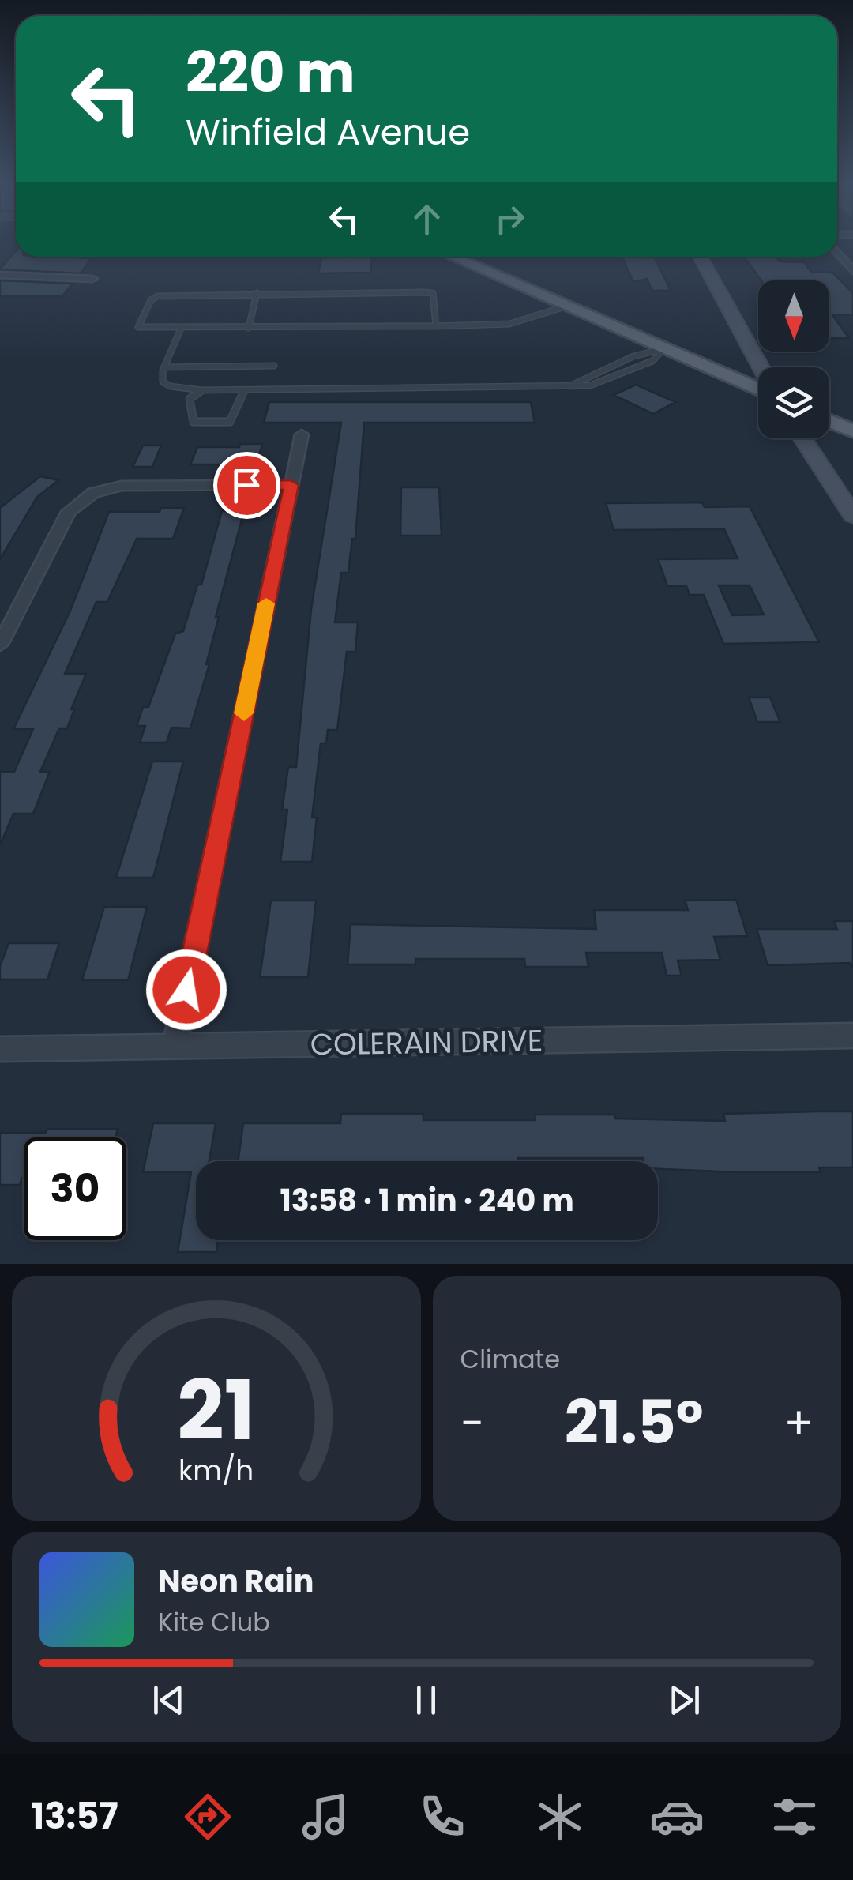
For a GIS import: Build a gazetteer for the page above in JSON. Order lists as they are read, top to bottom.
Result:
{
  "streets": {
    "street": ["COLERAIN DRIVE"]
  },
  "north": "bottom",
  "page": {
    "turn": ["220 m", "Winfield Avenue"],
    "limit": "30",
    "trip": "13:58 · 1 min · 240 m",
    "tile": "Climate",
    "heat": ["−", "21.5°", "+"],
    "song": ["Neon Rain", "Kite Club"],
    "tabs": "13:57",
    "gauge": ["21", "km/h"]
  }
}
